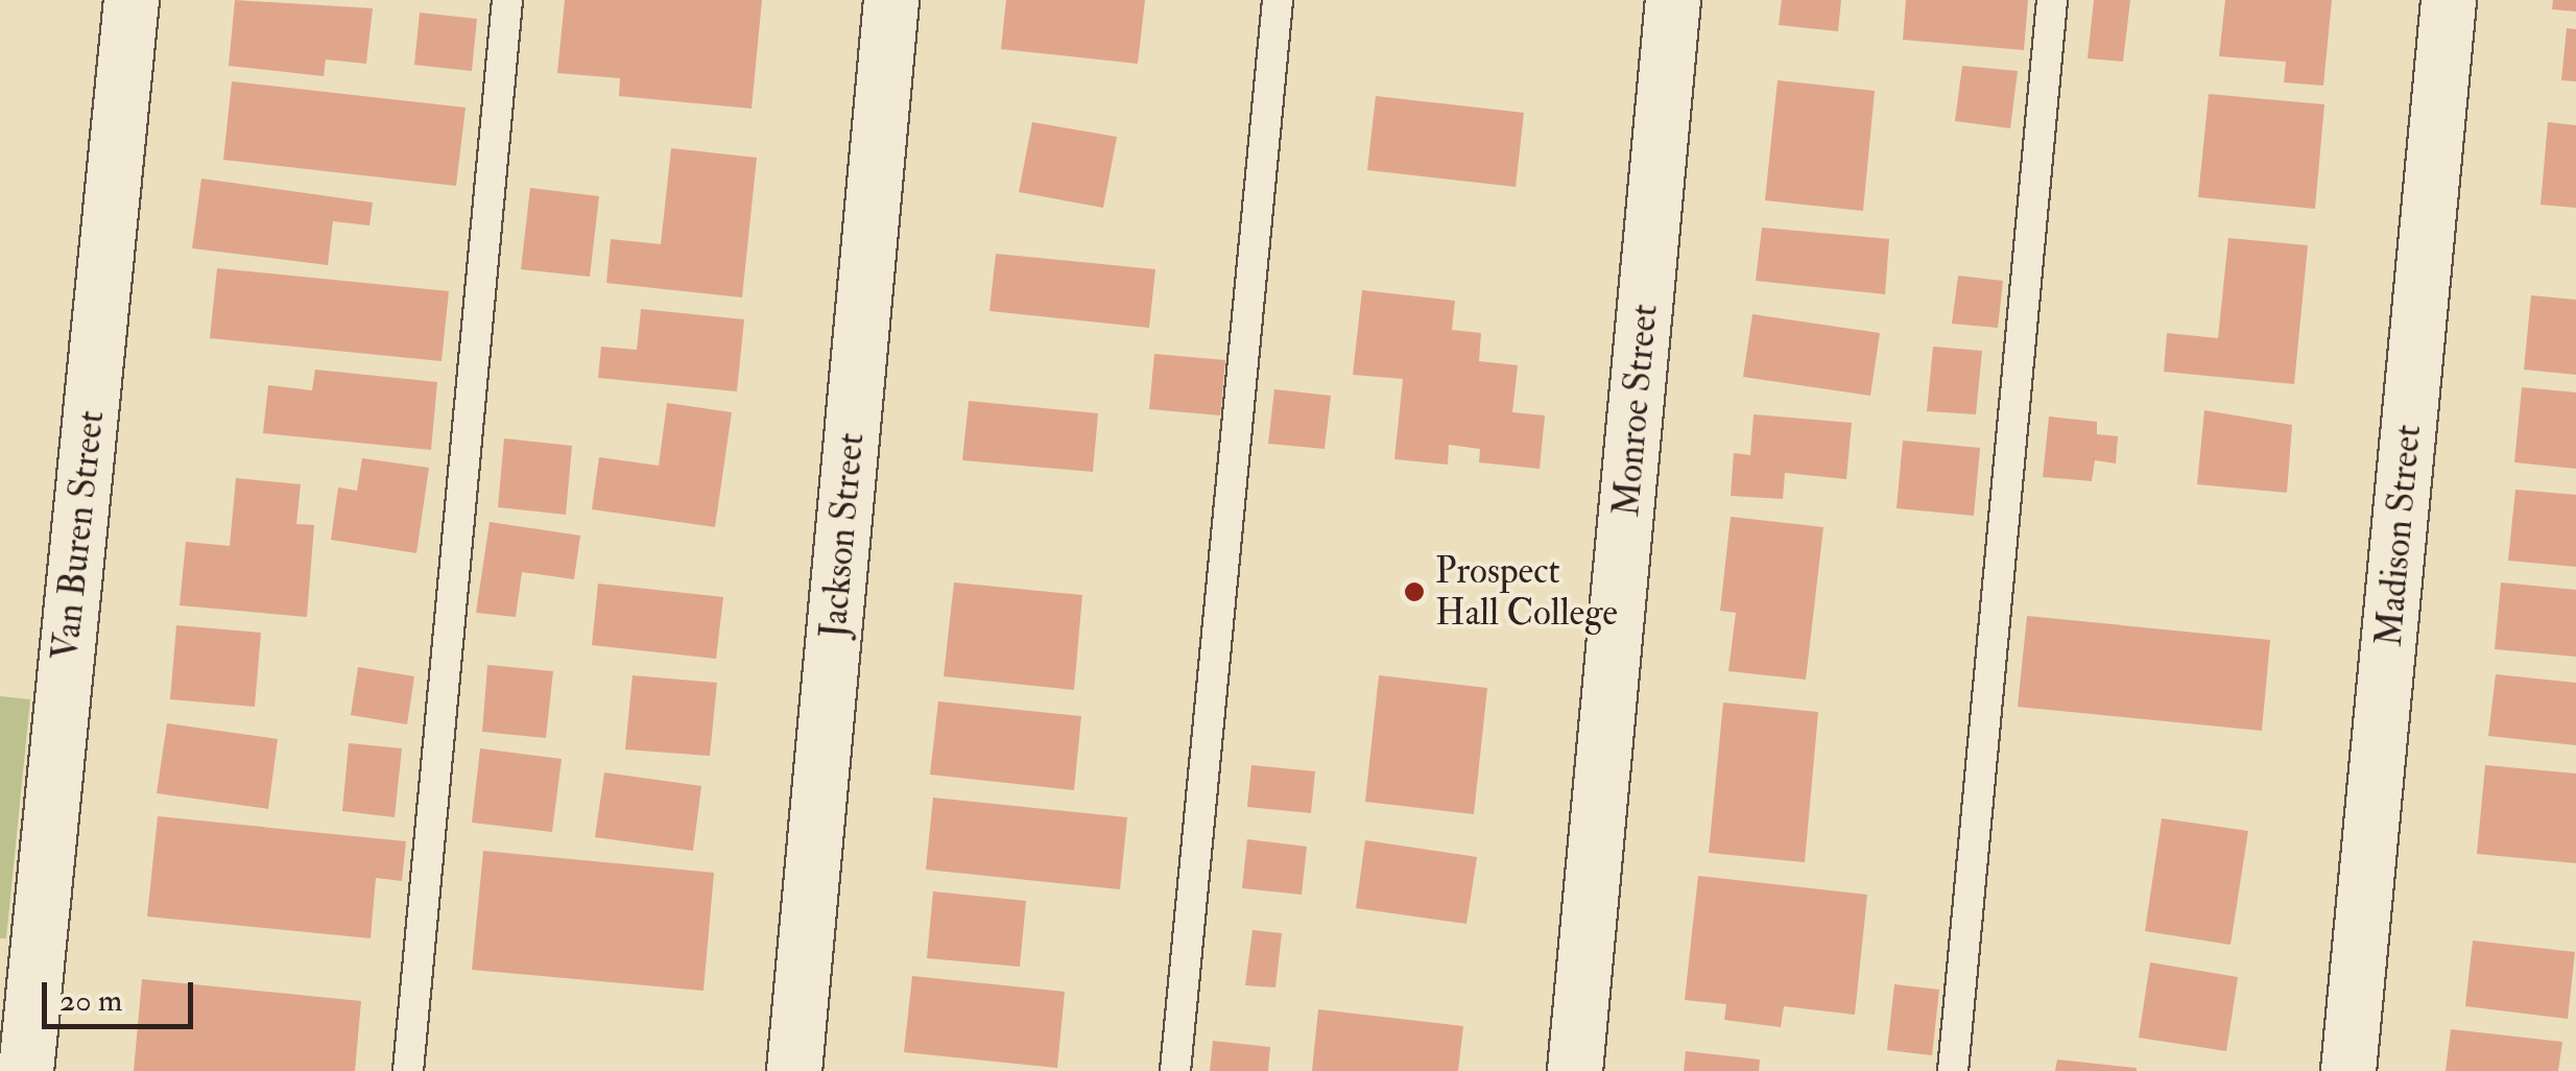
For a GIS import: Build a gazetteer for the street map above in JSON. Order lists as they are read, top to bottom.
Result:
{
  "streets": {
    "street": [
      "Monroe Street",
      "Van Buren Street",
      "Jackson Street",
      "Madison Street"
    ]
  },
  "places": ["Prospect Hall College"],
  "scale_bar": "20 m"
}
